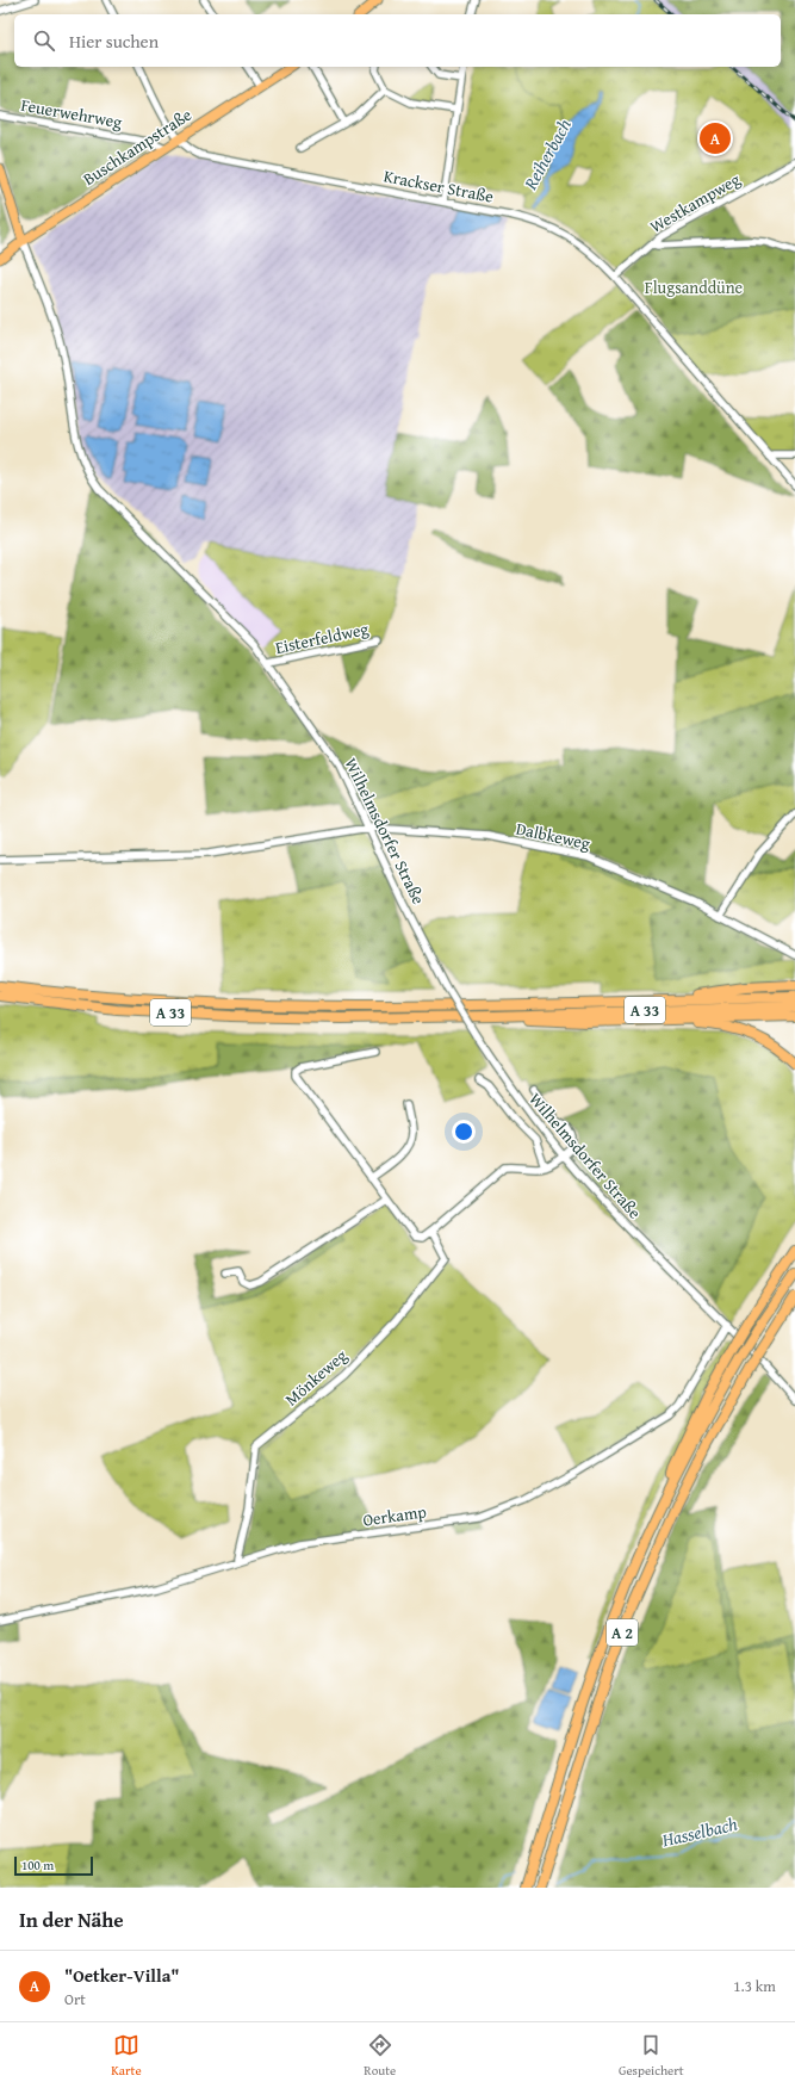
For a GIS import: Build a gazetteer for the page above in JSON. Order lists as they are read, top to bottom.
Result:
{
  "streets": {
    "highway": ["A 33", "A 2"],
    "main road": ["Buschkampstraße"],
    "street": [
      "Feuerwehrweg",
      "Krackser Straße",
      "Westkampweg",
      "Eisterfeldweg",
      "Wilhelmsdorfer Straße",
      "Dalbkeweg",
      "Mönkeweg",
      "Oerkamp"
    ]
  },
  "crossings": [
    ["Feuerwehrweg", "Buschkampstraße"],
    ["Buschkampstraße", "Krackser Straße"],
    ["Buschkampstraße", "Wilhelmsdorfer Straße"],
    ["Krackser Straße", "Westkampweg"],
    ["Eisterfeldweg", "Wilhelmsdorfer Straße"],
    ["Wilhelmsdorfer Straße", "Dalbkeweg"],
    ["Wilhelmsdorfer Straße", "Oerkamp"],
    ["Mönkeweg", "Oerkamp"]
  ],
  "water": ["Reiherbach", "Hasselbach"],
  "parks": ["Flugsanddüne"],
  "scale_bar": "100 m",
  "page": {
    "search": "Hier suchen",
    "pins": "A",
    "scale": "100 m",
    "heading": "In der Nähe",
    "list": [
      {
        "mark": "A",
        "name": "\"Oetker-Villa\"",
        "note": "Ort",
        "value": "1.3 km"
      }
    ],
    "nav": ["Karte", "Route", "Gespeichert"]
  }
}
